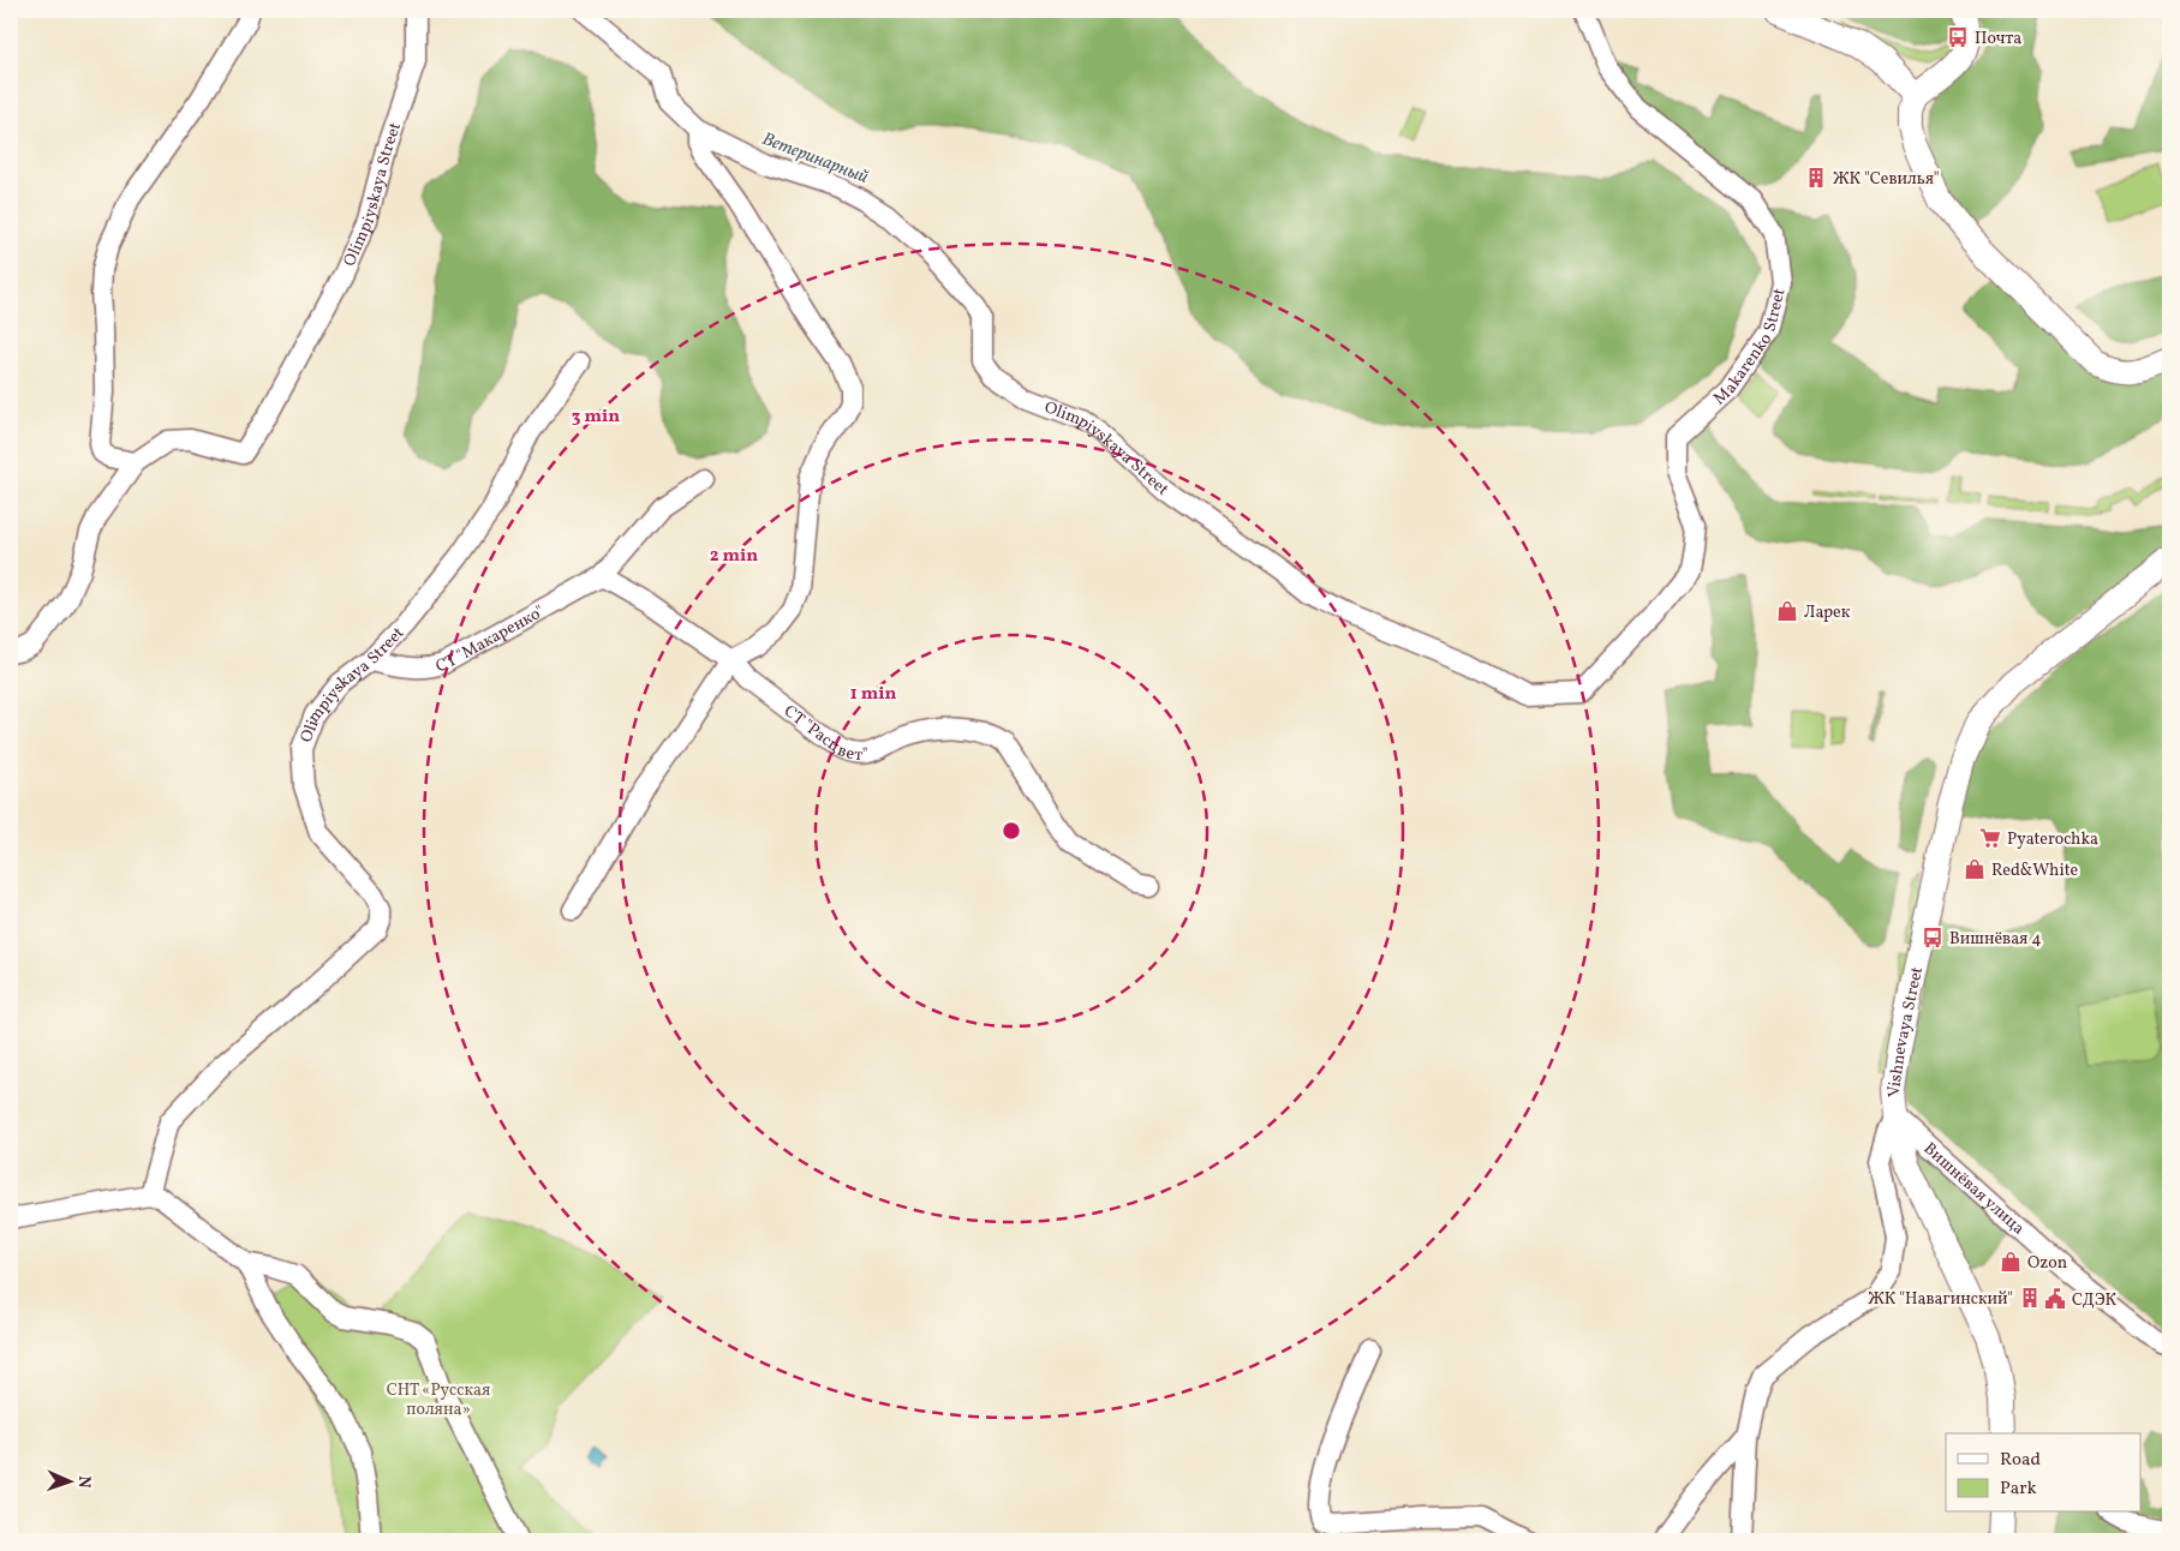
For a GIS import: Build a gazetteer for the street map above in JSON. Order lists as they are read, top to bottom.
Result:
{
  "streets": {
    "street": [
      "Olimpiyskaya Street",
      "Makarenko Street",
      "СТ \"Макаренко\"",
      "СТ \"Расцвет\"",
      "Vishnevaya Street",
      "Вишнёвая улица"
    ]
  },
  "crossings": [
    ["Olimpiyskaya Street", "Makarenko Street"],
    ["Olimpiyskaya Street", "СТ \"Макаренко\""],
    ["Olimpiyskaya Street", "СТ \"Расцвет\""],
    ["Vishnevaya Street", "Вишнёвая улица"]
  ],
  "water": ["Ветеринарный"],
  "parks": ["СНТ «Русская поляна»"],
  "places": {
    "bus stop": ["Почта", "Вишнёвая 4"],
    "building": ["ЖК \"Севилья\"", "ЖК \"Навагинский\""],
    "shop": ["Ларек", "Red&White", "Ozon"],
    "supermarket": ["Pyaterochka"],
    "public building": ["СДЭК"]
  },
  "legend": ["Road", "Park"],
  "north": "right",
  "rings": ["3 min", "2 min", "1 min"]
}
